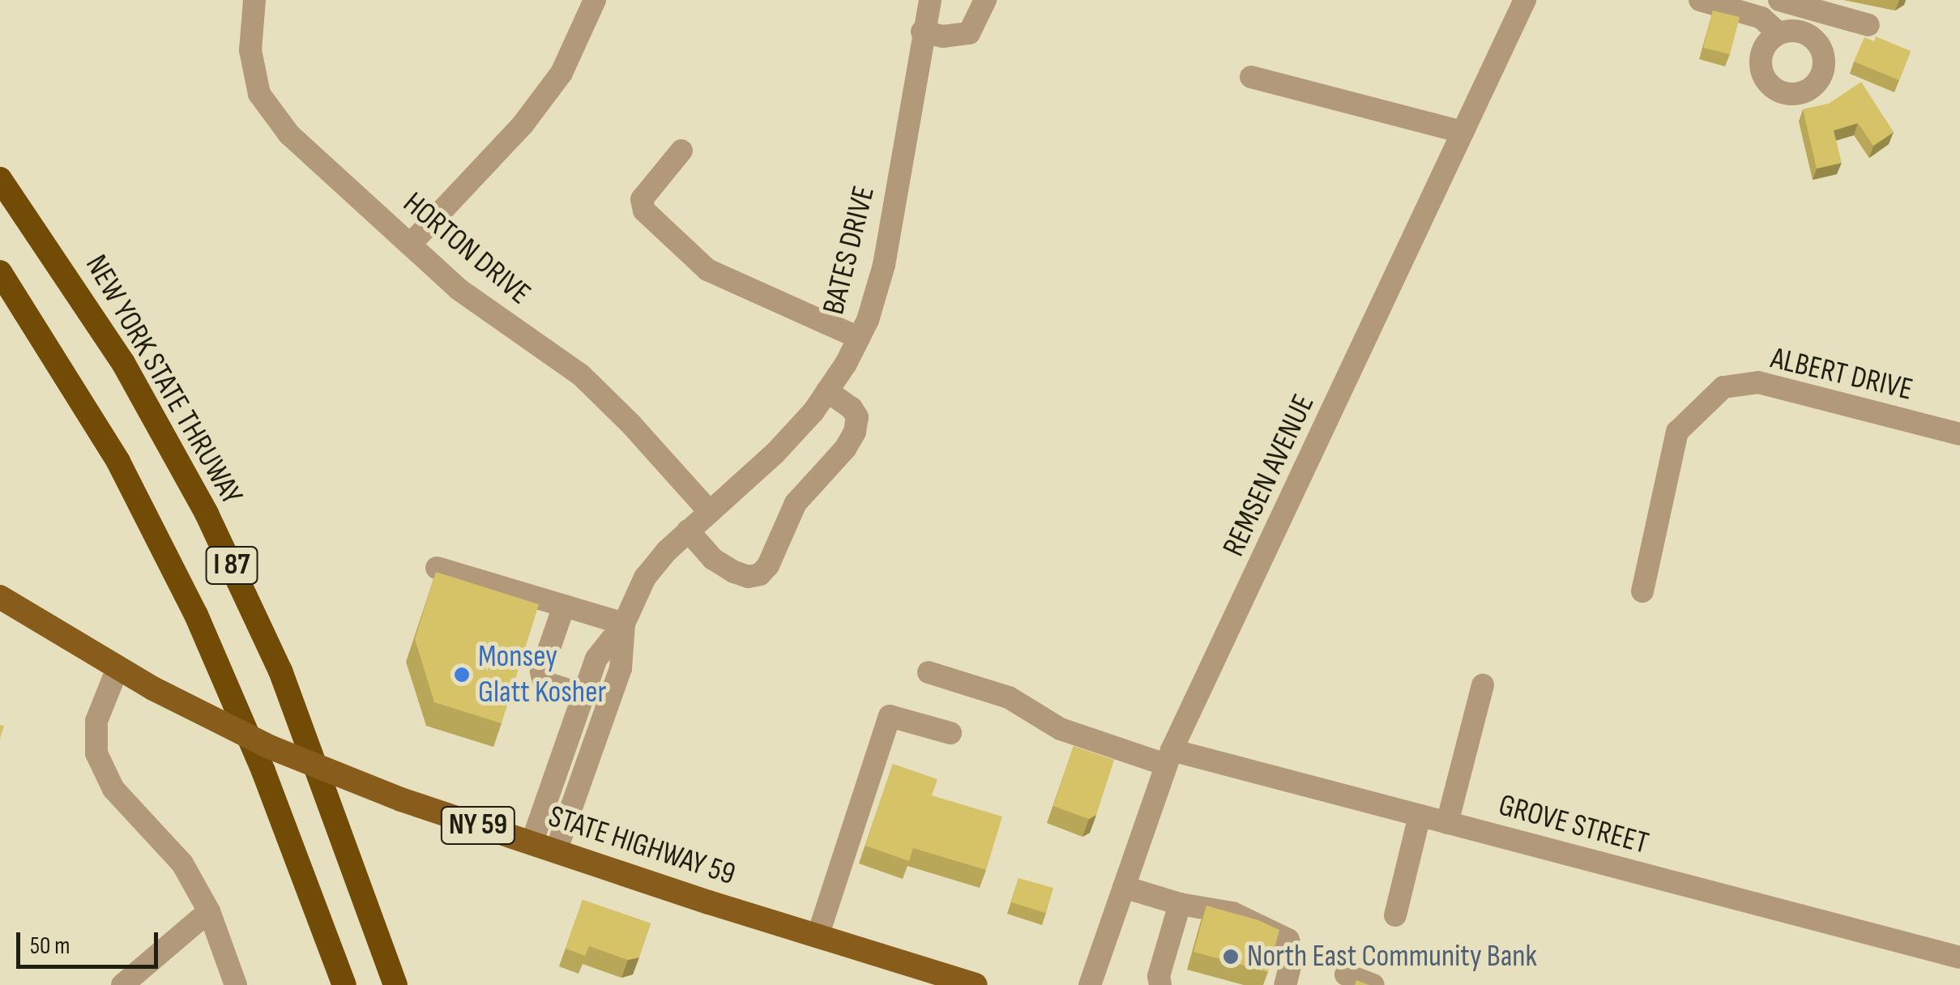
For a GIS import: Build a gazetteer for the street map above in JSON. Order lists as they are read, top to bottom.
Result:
{
  "streets": {
    "highway": ["NEW YORK STATE THRUWAY", "I 87"],
    "main road": ["NY 59", "STATE HIGHWAY 59"],
    "street": [
      "HORTON DRIVE",
      "BATES DRIVE",
      "ALBERT DRIVE",
      "REMSEN AVENUE",
      "GROVE STREET"
    ]
  },
  "crossings": [
    ["HORTON DRIVE", "BATES DRIVE"],
    ["BATES DRIVE", "STATE HIGHWAY 59"],
    ["REMSEN AVENUE", "GROVE STREET"],
    ["NY 59", "STATE HIGHWAY 59"]
  ],
  "places": ["Monsey Glatt Kosher", "North East Community Bank"],
  "scale_bar": "50 m"
}
